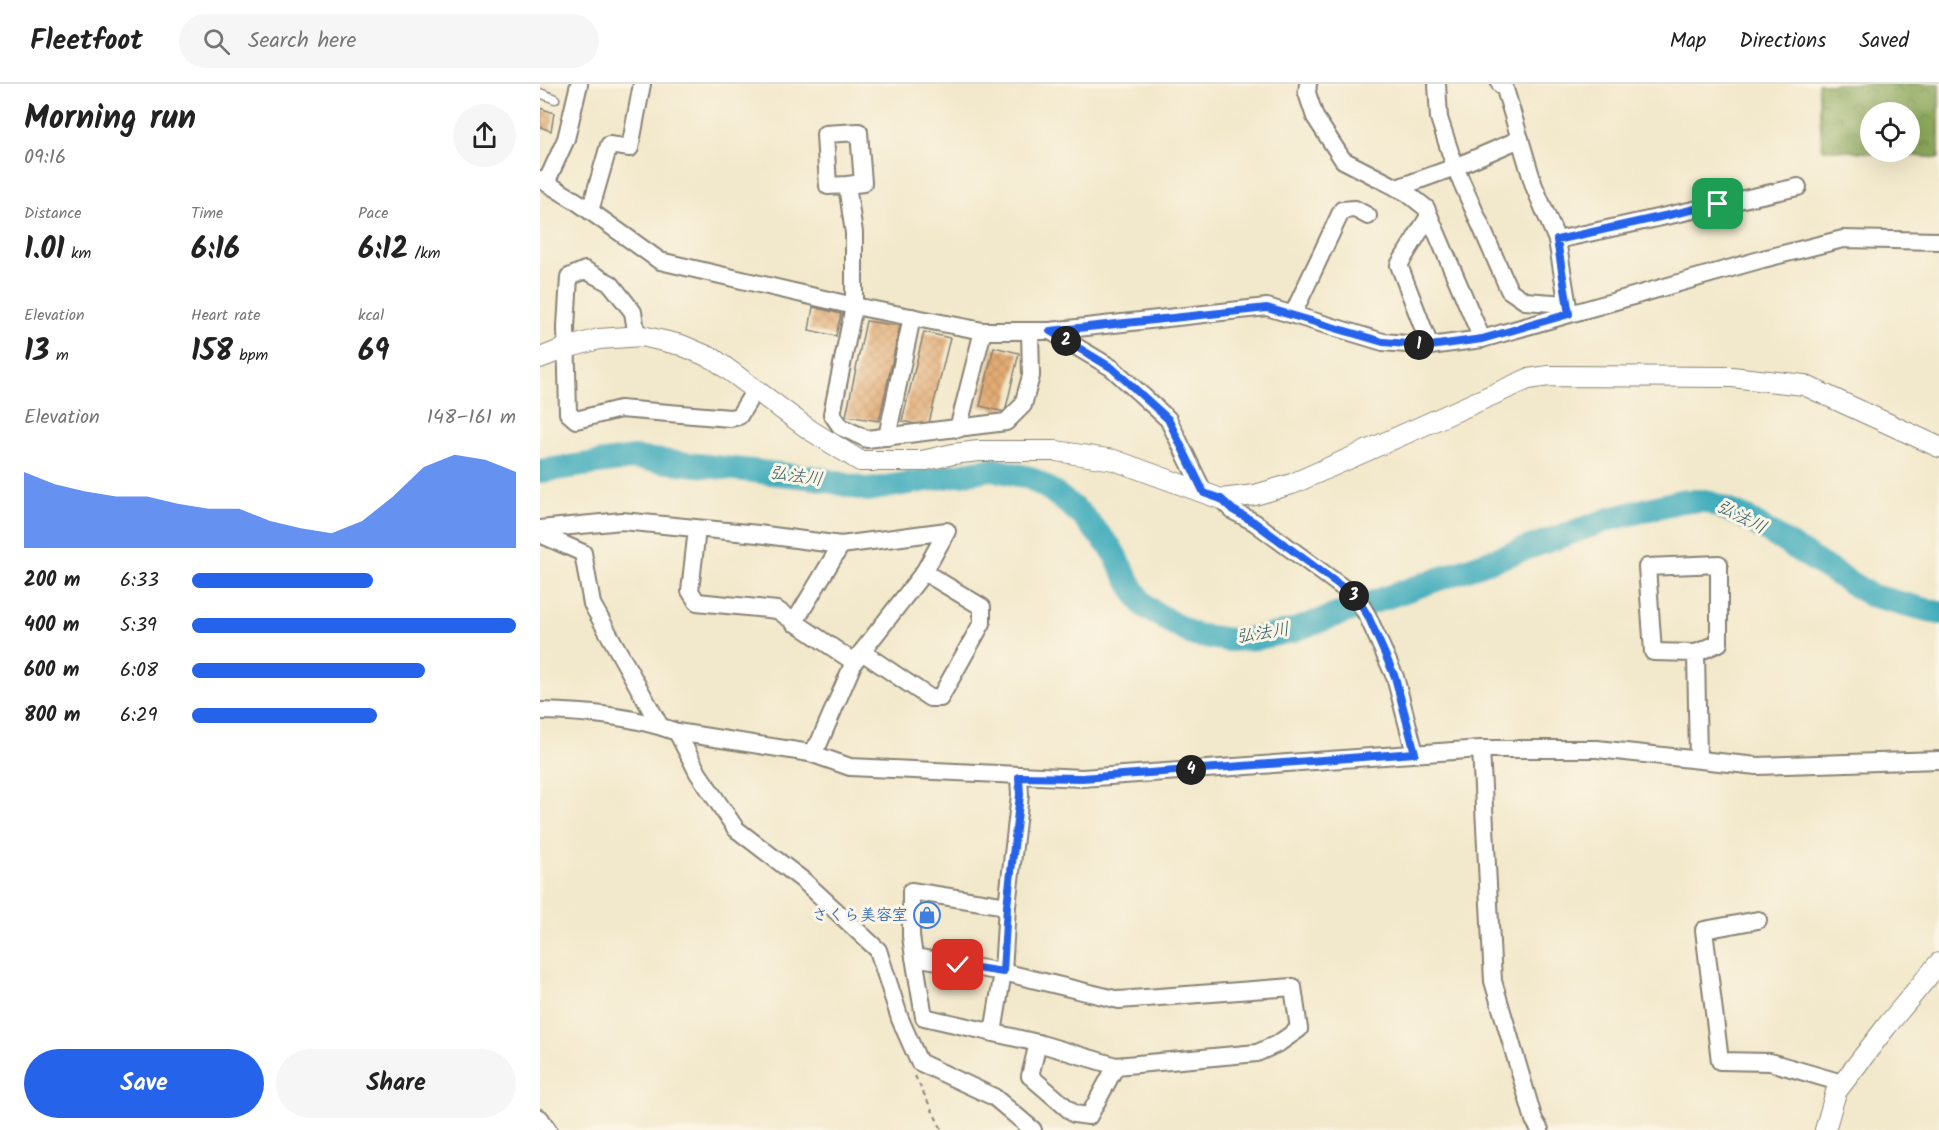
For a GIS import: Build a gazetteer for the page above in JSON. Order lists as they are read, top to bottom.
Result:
{
  "water": ["弘法川"],
  "places": {
    "shop": ["さくら美容室"]
  },
  "page": {
    "header": "Fleetfoot",
    "search": "Search here",
    "nav": ["Map", "Directions", "Saved"],
    "heading": ["Morning run", "09:16"],
    "stats": [
      ["Distance", "1.01 km"],
      ["Time", "6:16"],
      ["Pace", "6:12 /km"],
      ["Elevation", "13 m"],
      ["Heart rate", "158 bpm"],
      ["kcal", "69"]
    ],
    "pins": [
      "2",
      "1",
      "3",
      "4"
    ],
    "chart": ["Elevation", "148–161 m"],
    "list": [
      {
        "name": "200 m",
        "note": "6:33"
      },
      {
        "name": "400 m",
        "note": "5:39"
      },
      {
        "name": "600 m",
        "note": "6:08"
      },
      {
        "name": "800 m",
        "note": "6:29"
      }
    ],
    "buttons": ["Save", "Share"]
  }
}
